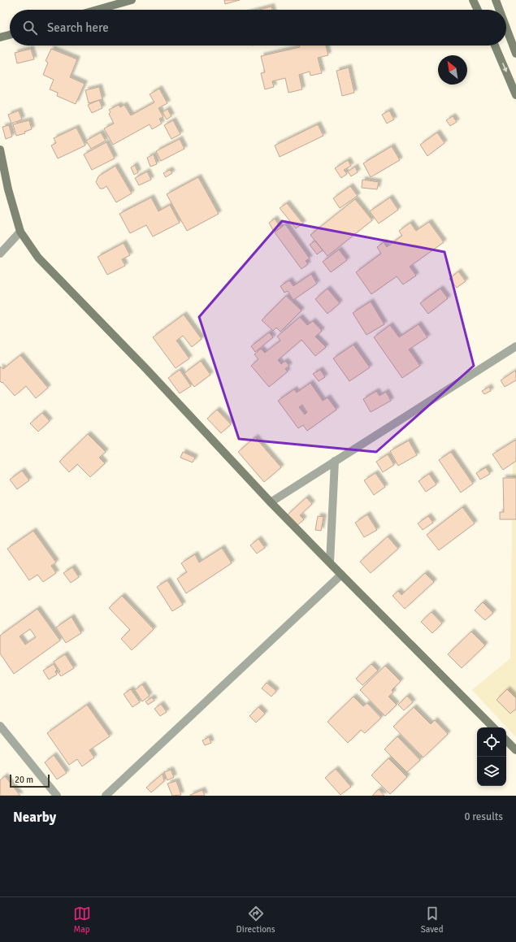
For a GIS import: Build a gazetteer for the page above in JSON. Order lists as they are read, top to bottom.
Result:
{
  "scale_bar": "20 m",
  "north": "top left",
  "page": {
    "search": "Search here",
    "scale": "20 m",
    "heading": ["Nearby", "0 results"],
    "nav": ["Map", "Directions", "Saved"]
  }
}
